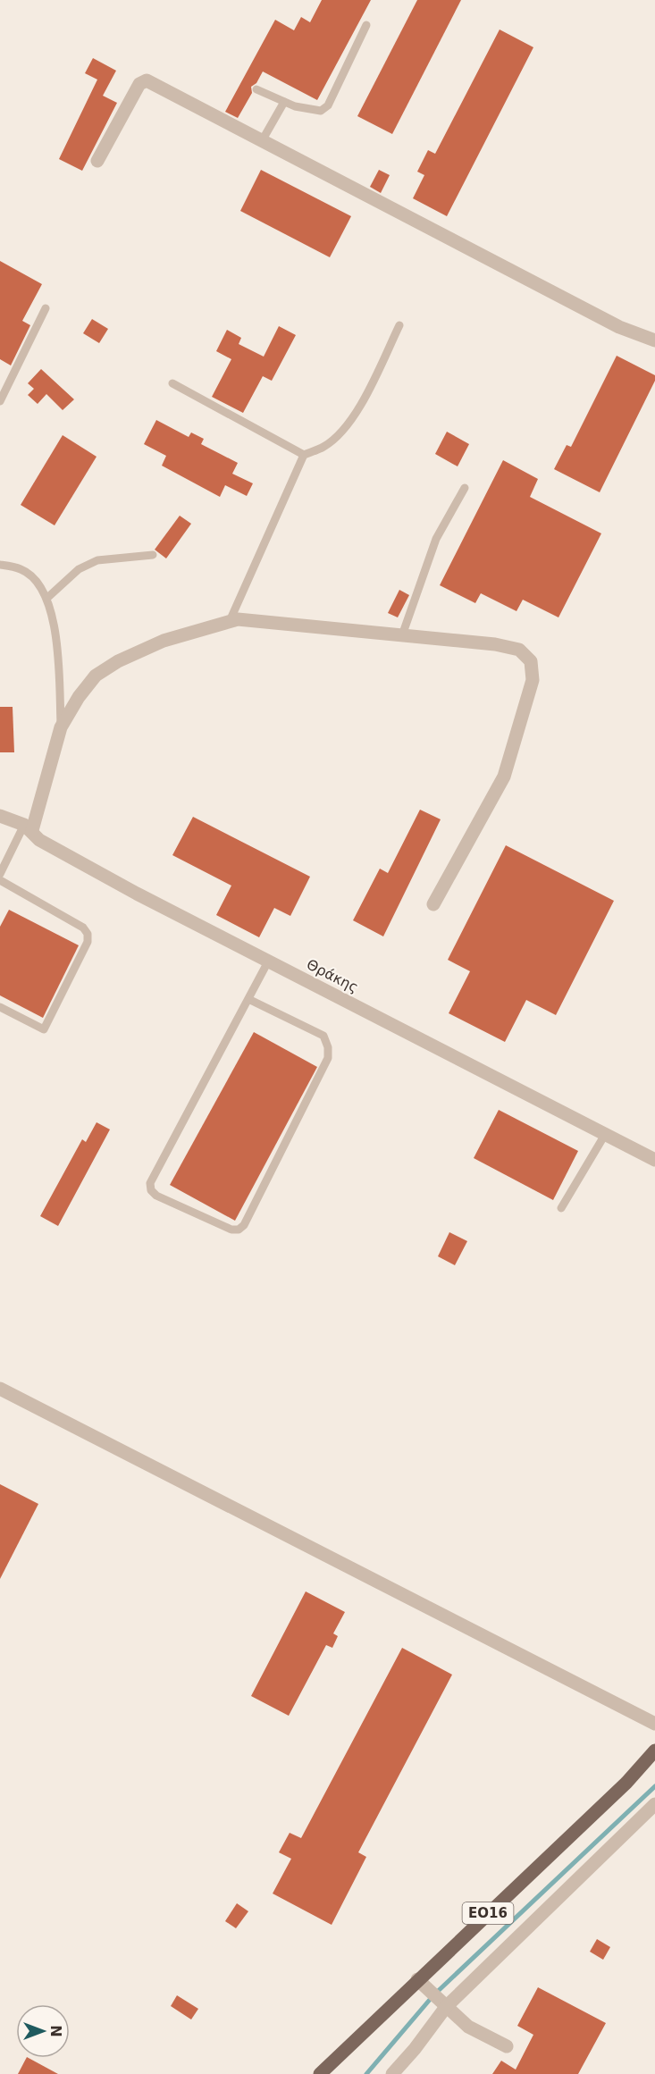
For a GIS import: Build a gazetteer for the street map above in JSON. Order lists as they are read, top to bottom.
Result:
{
  "streets": {
    "main road": ["ΕΟ16"],
    "street": ["Θράκης"]
  },
  "north": "right"
}
